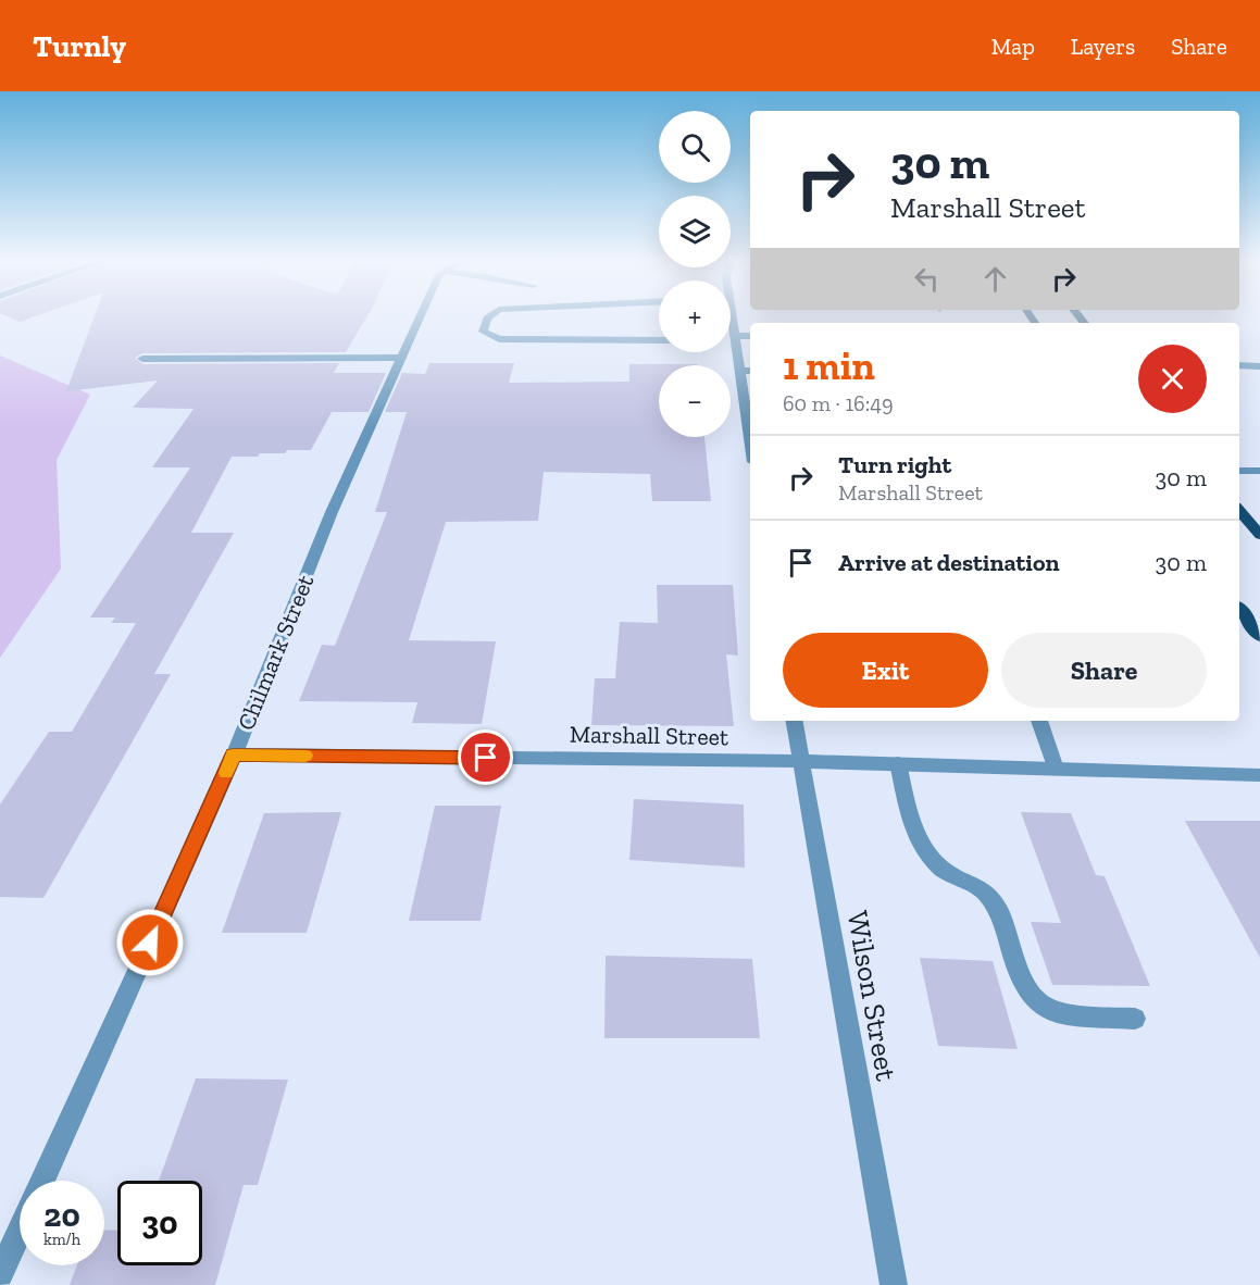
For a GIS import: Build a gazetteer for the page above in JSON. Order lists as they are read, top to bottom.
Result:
{
  "streets": {
    "street": ["Chilmark Street", "Marshall Street", "Wilson Street"]
  },
  "crossings": [
    ["Chilmark Street", "Marshall Street"],
    ["Marshall Street", "Wilson Street"]
  ],
  "page": {
    "header": "Turnly",
    "nav": ["Map", "Layers", "Share"],
    "map_buttons": ["+", "−"],
    "turn": ["30 m", "Marshall Street"],
    "heading": ["1 min", "60 m · 16:49"],
    "list": [
      {
        "name": "Turn right",
        "note": "Marshall Street",
        "value": "30 m"
      },
      {
        "name": "Arrive at destination",
        "value": "30 m"
      }
    ],
    "buttons": ["Exit", "Share"],
    "speed": "20 km/h",
    "limit": "30"
  }
}
